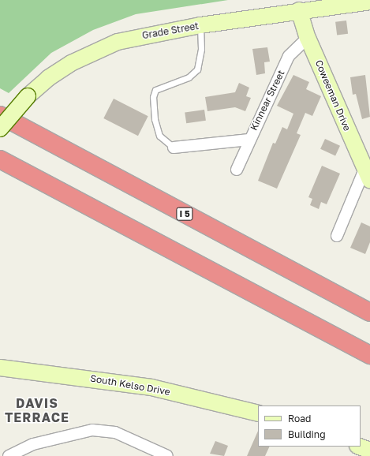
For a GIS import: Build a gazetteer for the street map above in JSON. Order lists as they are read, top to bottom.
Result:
{
  "streets": {
    "highway": ["I 5"],
    "main road": ["Grade Street", "Coweeman Drive", "South Kelso Drive"],
    "street": ["Kinnear Street"]
  },
  "crossings": [
    ["Grade Street", "Coweeman Drive"],
    ["Coweeman Drive", "Kinnear Street"]
  ],
  "districts": ["DAVIS TERRACE"],
  "legend": ["Road", "Building"]
}
